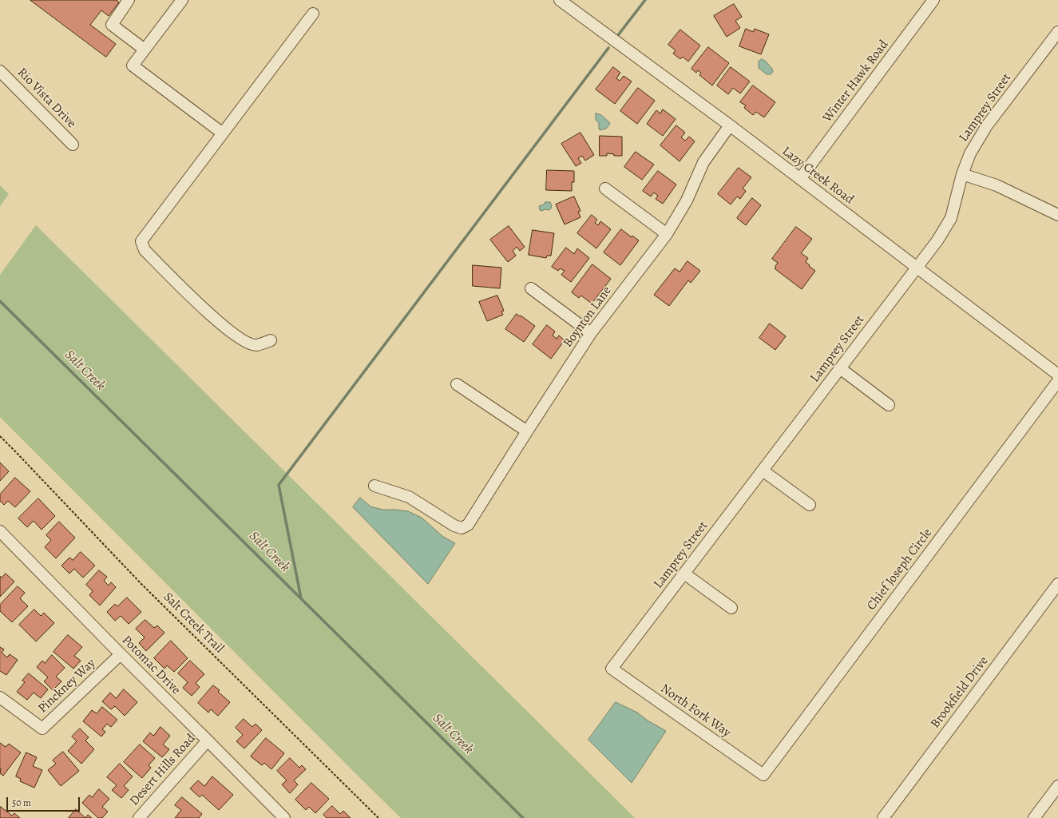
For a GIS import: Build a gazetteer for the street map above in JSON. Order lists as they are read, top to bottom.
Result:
{
  "streets": {
    "street": [
      "Winter Hawk Road",
      "Rio Vista Drive",
      "Lamprey Street",
      "Lazy Creek Road",
      "Boynton Lane",
      "Chief Joseph Circle",
      "Potomac Drive",
      "Pinckney Way",
      "Brookfield Drive",
      "North Fork Way",
      "Desert Hills Road"
    ],
    "path": ["Salt Creek Trail"]
  },
  "crossings": [
    ["Winter Hawk Road", "Lazy Creek Road"],
    ["Lamprey Street", "Lazy Creek Road"],
    ["Lamprey Street", "North Fork Way"],
    ["Lazy Creek Road", "Boynton Lane"],
    ["Chief Joseph Circle", "North Fork Way"],
    ["Potomac Drive", "Pinckney Way"],
    ["Potomac Drive", "Desert Hills Road"]
  ],
  "water": ["Salt Creek"],
  "scale_bar": "50 m"
}
